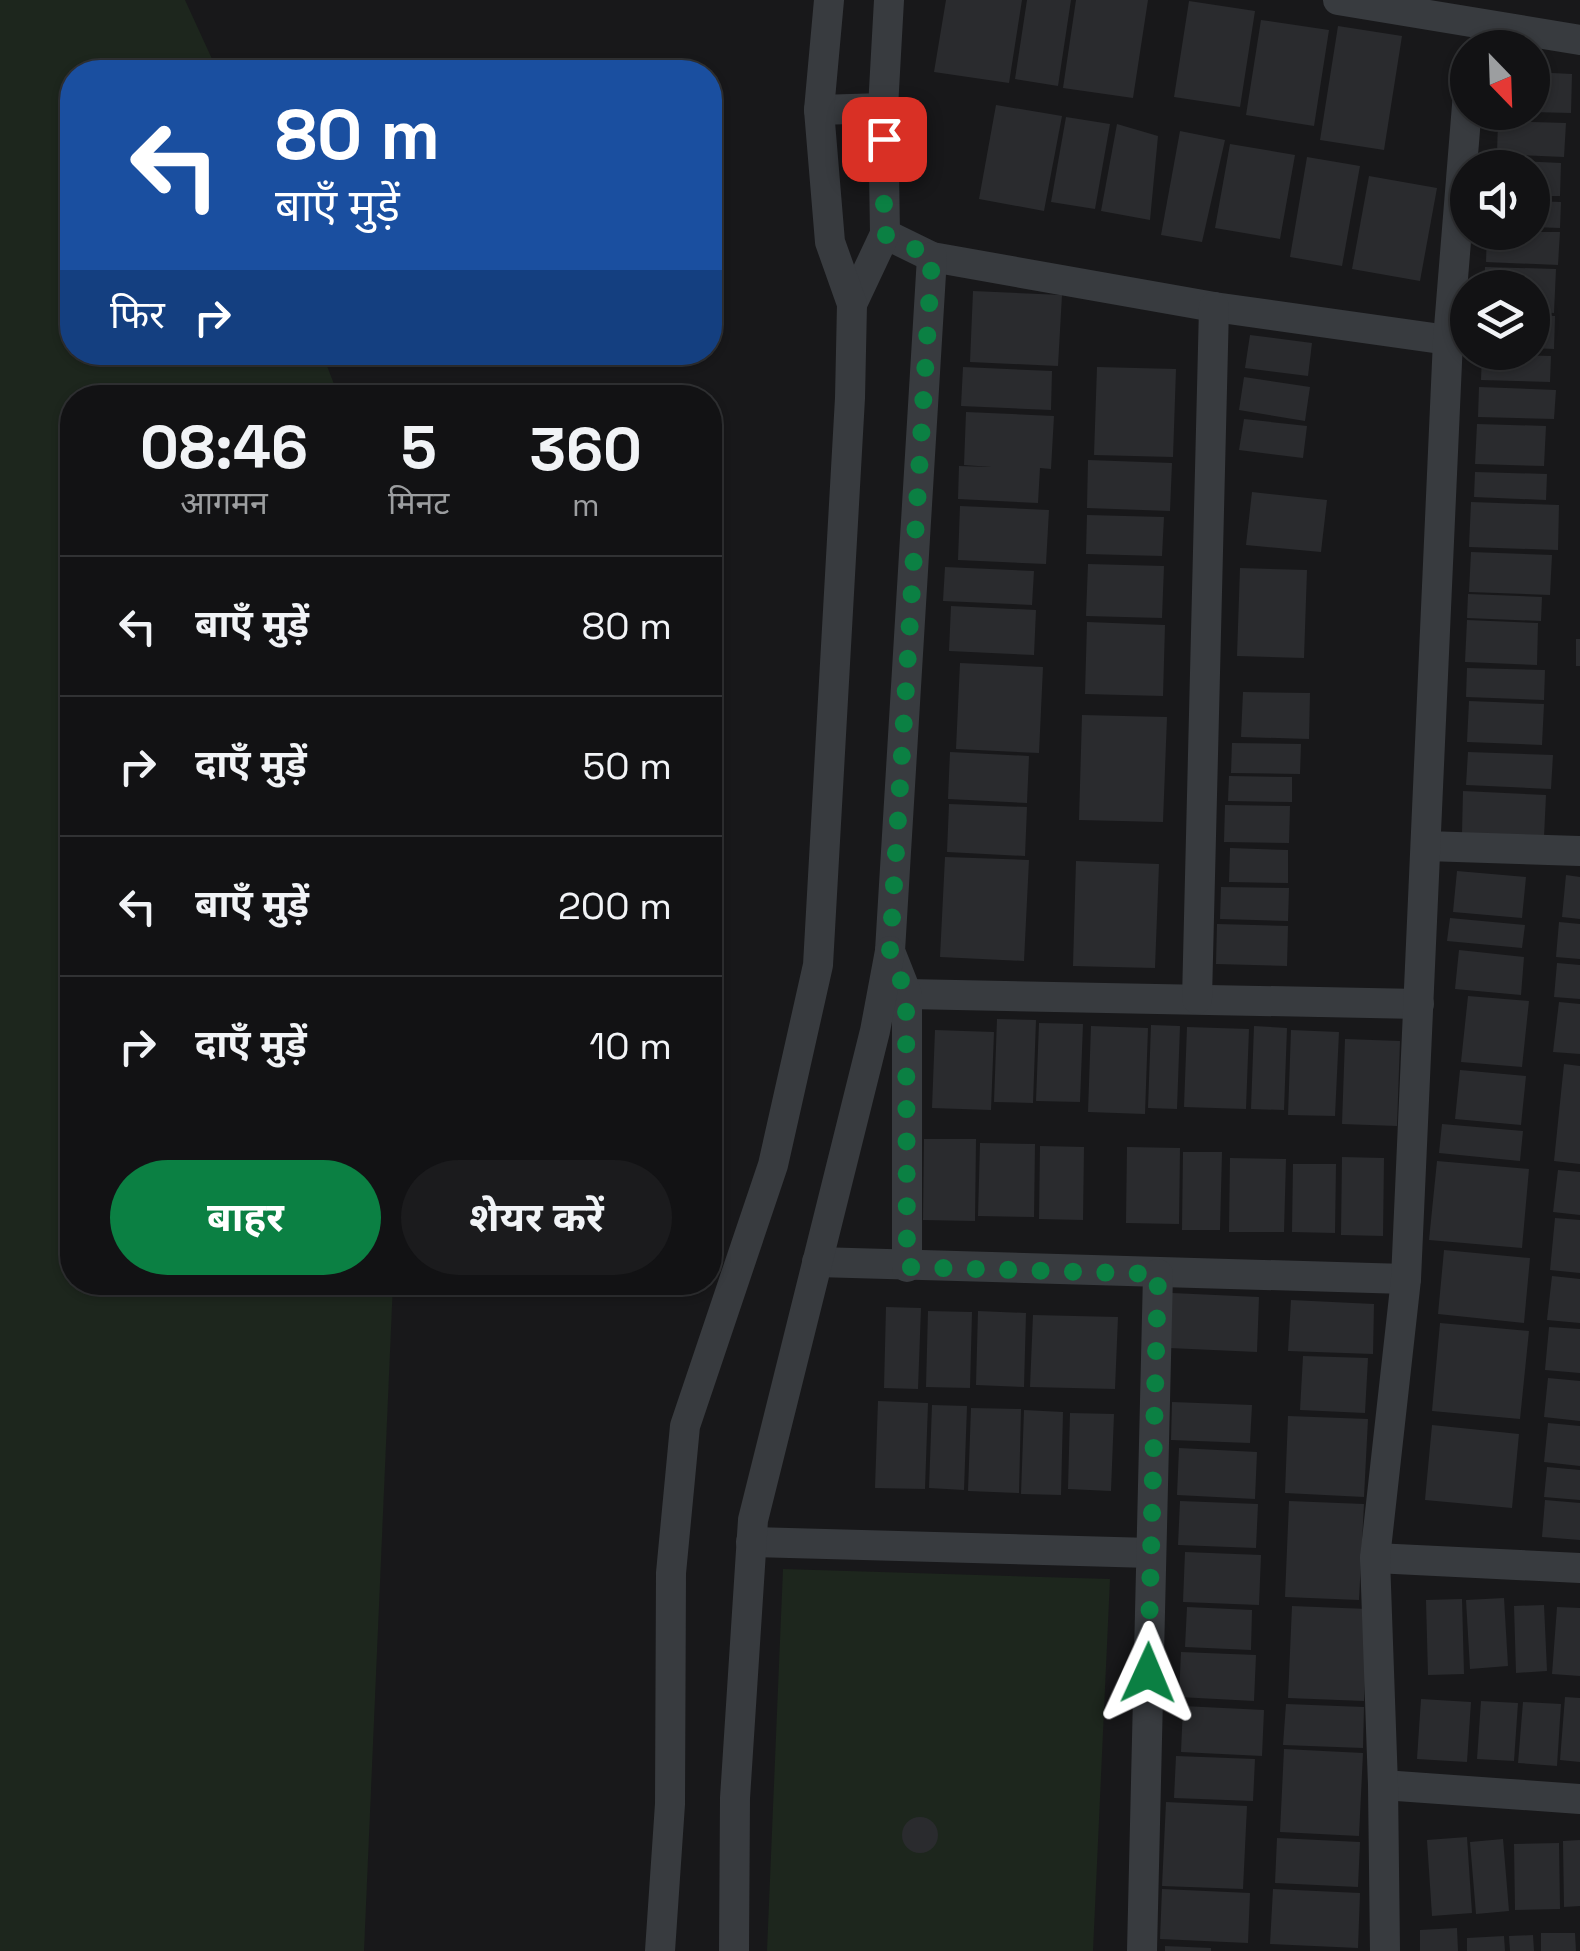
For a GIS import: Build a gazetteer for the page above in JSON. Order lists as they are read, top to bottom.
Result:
{
  "north": "bottom right",
  "page": {
    "turn": ["80 m", "बाएँ मुड़ें"],
    "then": "फिर",
    "eta": [
      "08:46",
      "आगमन",
      "5",
      "मिनट",
      "360",
      "m"
    ],
    "list": [
      {
        "name": "बाएँ मुड़ें",
        "value": "80 m"
      },
      {
        "name": "दाएँ मुड़ें",
        "value": "50 m"
      },
      {
        "name": "बाएँ मुड़ें",
        "value": "200 m"
      },
      {
        "name": "दाएँ मुड़ें",
        "value": "10 m"
      }
    ],
    "buttons": ["बाहर", "शेयर करें"]
  }
}
